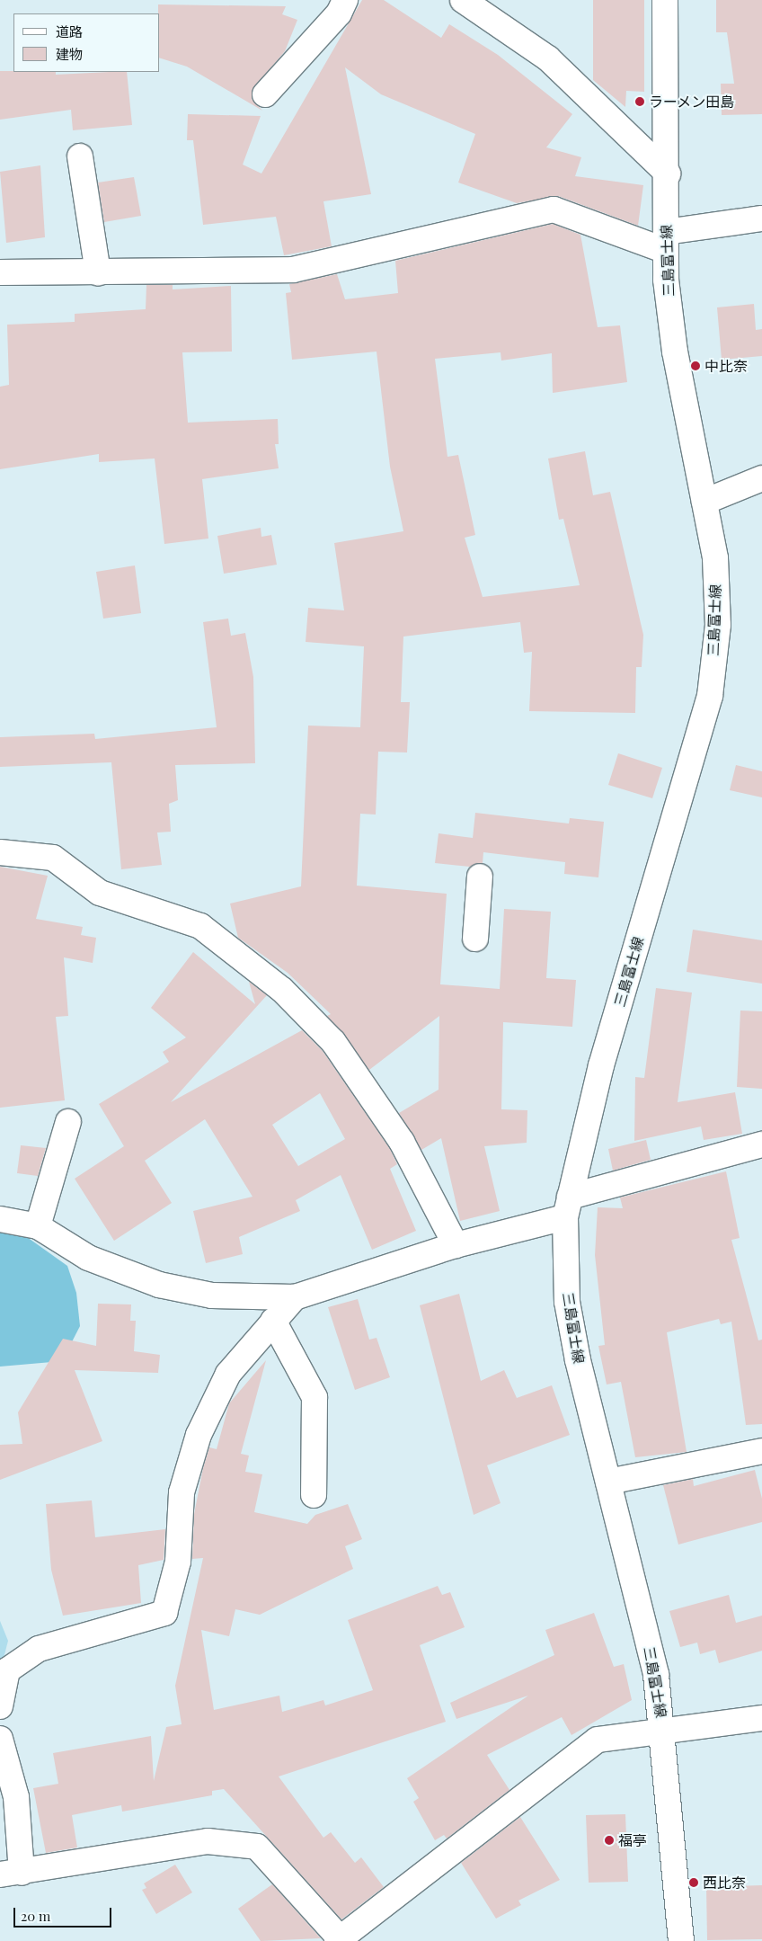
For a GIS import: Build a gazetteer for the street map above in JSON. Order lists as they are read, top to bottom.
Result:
{
  "streets": {
    "street": ["三島富士線"]
  },
  "places": [
    "ラーメン田島",
    "中比奈",
    "福亭",
    "西比奈"
  ],
  "legend": ["道路", "建物"],
  "scale_bar": "20 m"
}
